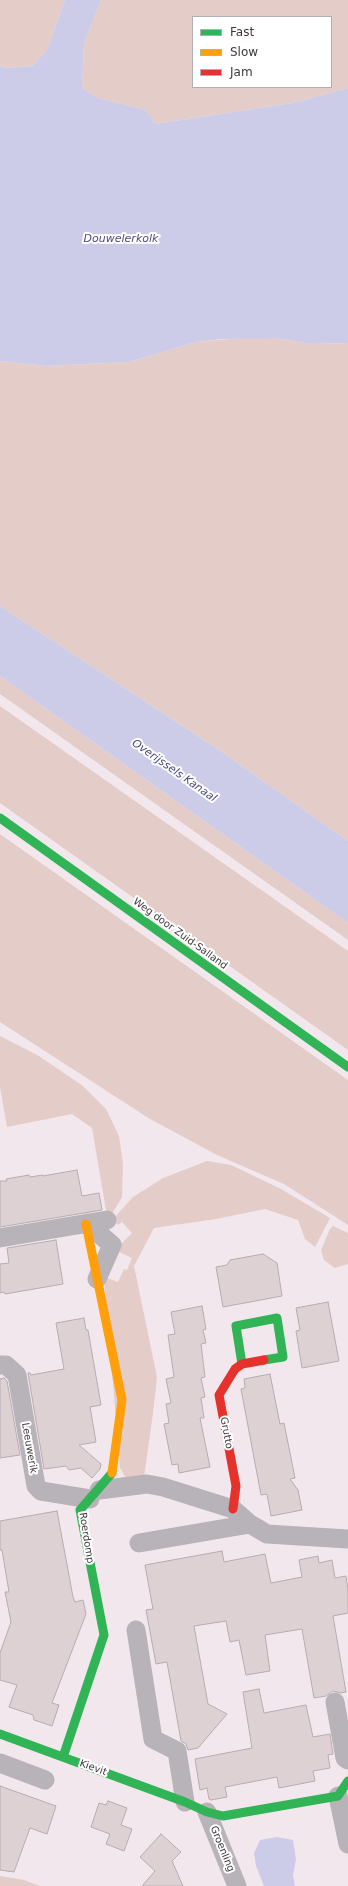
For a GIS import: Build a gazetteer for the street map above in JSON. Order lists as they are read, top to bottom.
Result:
{
  "streets": {
    "street": [
      "Weg door Zuid-Salland",
      "Grutto",
      "Leeuwerik",
      "Roerdomp",
      "Kievit",
      "Groenling"
    ]
  },
  "crossings": [
    ["Leeuwerik", "Roerdomp"],
    ["Roerdomp", "Kievit"],
    ["Kievit", "Groenling"]
  ],
  "water": ["Douwelerkolk", "Overijssels Kanaal"],
  "legend": ["Fast", "Slow", "Jam"]
}
